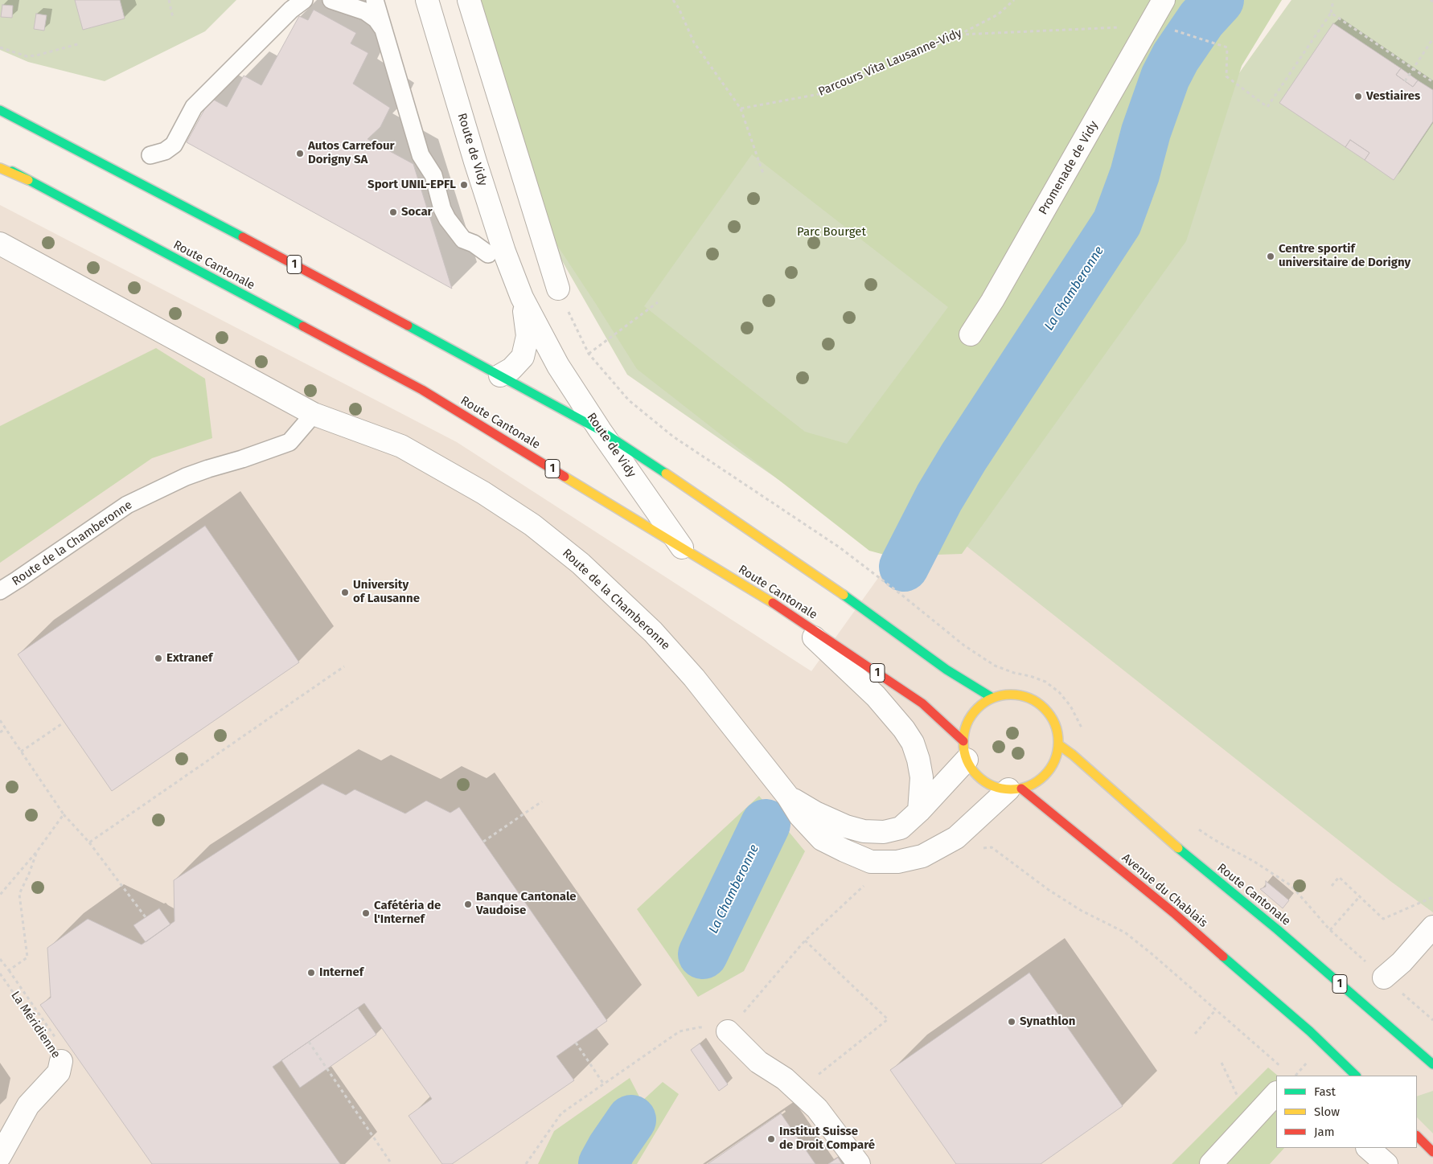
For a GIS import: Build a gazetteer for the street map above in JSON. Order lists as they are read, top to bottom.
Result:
{
  "streets": {
    "main road": ["1", "Route Cantonale", "Avenue du Chablais"],
    "street": [
      "Route de Vidy",
      "Promenade de Vidy",
      "Route de la Chamberonne",
      "La Méridienne"
    ],
    "path": ["Parcours Vita Lausanne-Vidy"]
  },
  "crossings": [
    ["Route de Vidy", "1"],
    ["Route de Vidy", "Route Cantonale"],
    ["1", "Route Cantonale"],
    ["1", "Route de la Chamberonne"],
    ["1", "Avenue du Chablais"],
    ["Route Cantonale", "Route de la Chamberonne"],
    ["Route Cantonale", "Avenue du Chablais"],
    ["Route de la Chamberonne", "Avenue du Chablais"]
  ],
  "water": ["La Chamberonne"],
  "parks": ["Parc Bourget"],
  "places": [
    "Vestiaires",
    "Autos Carrefour Dorigny SA",
    "Sport UNIL-EPFL",
    "Socar",
    "Centre sportif universitaire de Dorigny",
    "University of Lausanne",
    "Extranef",
    "Banque Cantonale Vaudoise",
    "Cafétéria de l'Internef",
    "Internef",
    "Synathlon",
    "Institut Suisse de Droit Comparé"
  ],
  "legend": ["Fast", "Slow", "Jam"]
}
